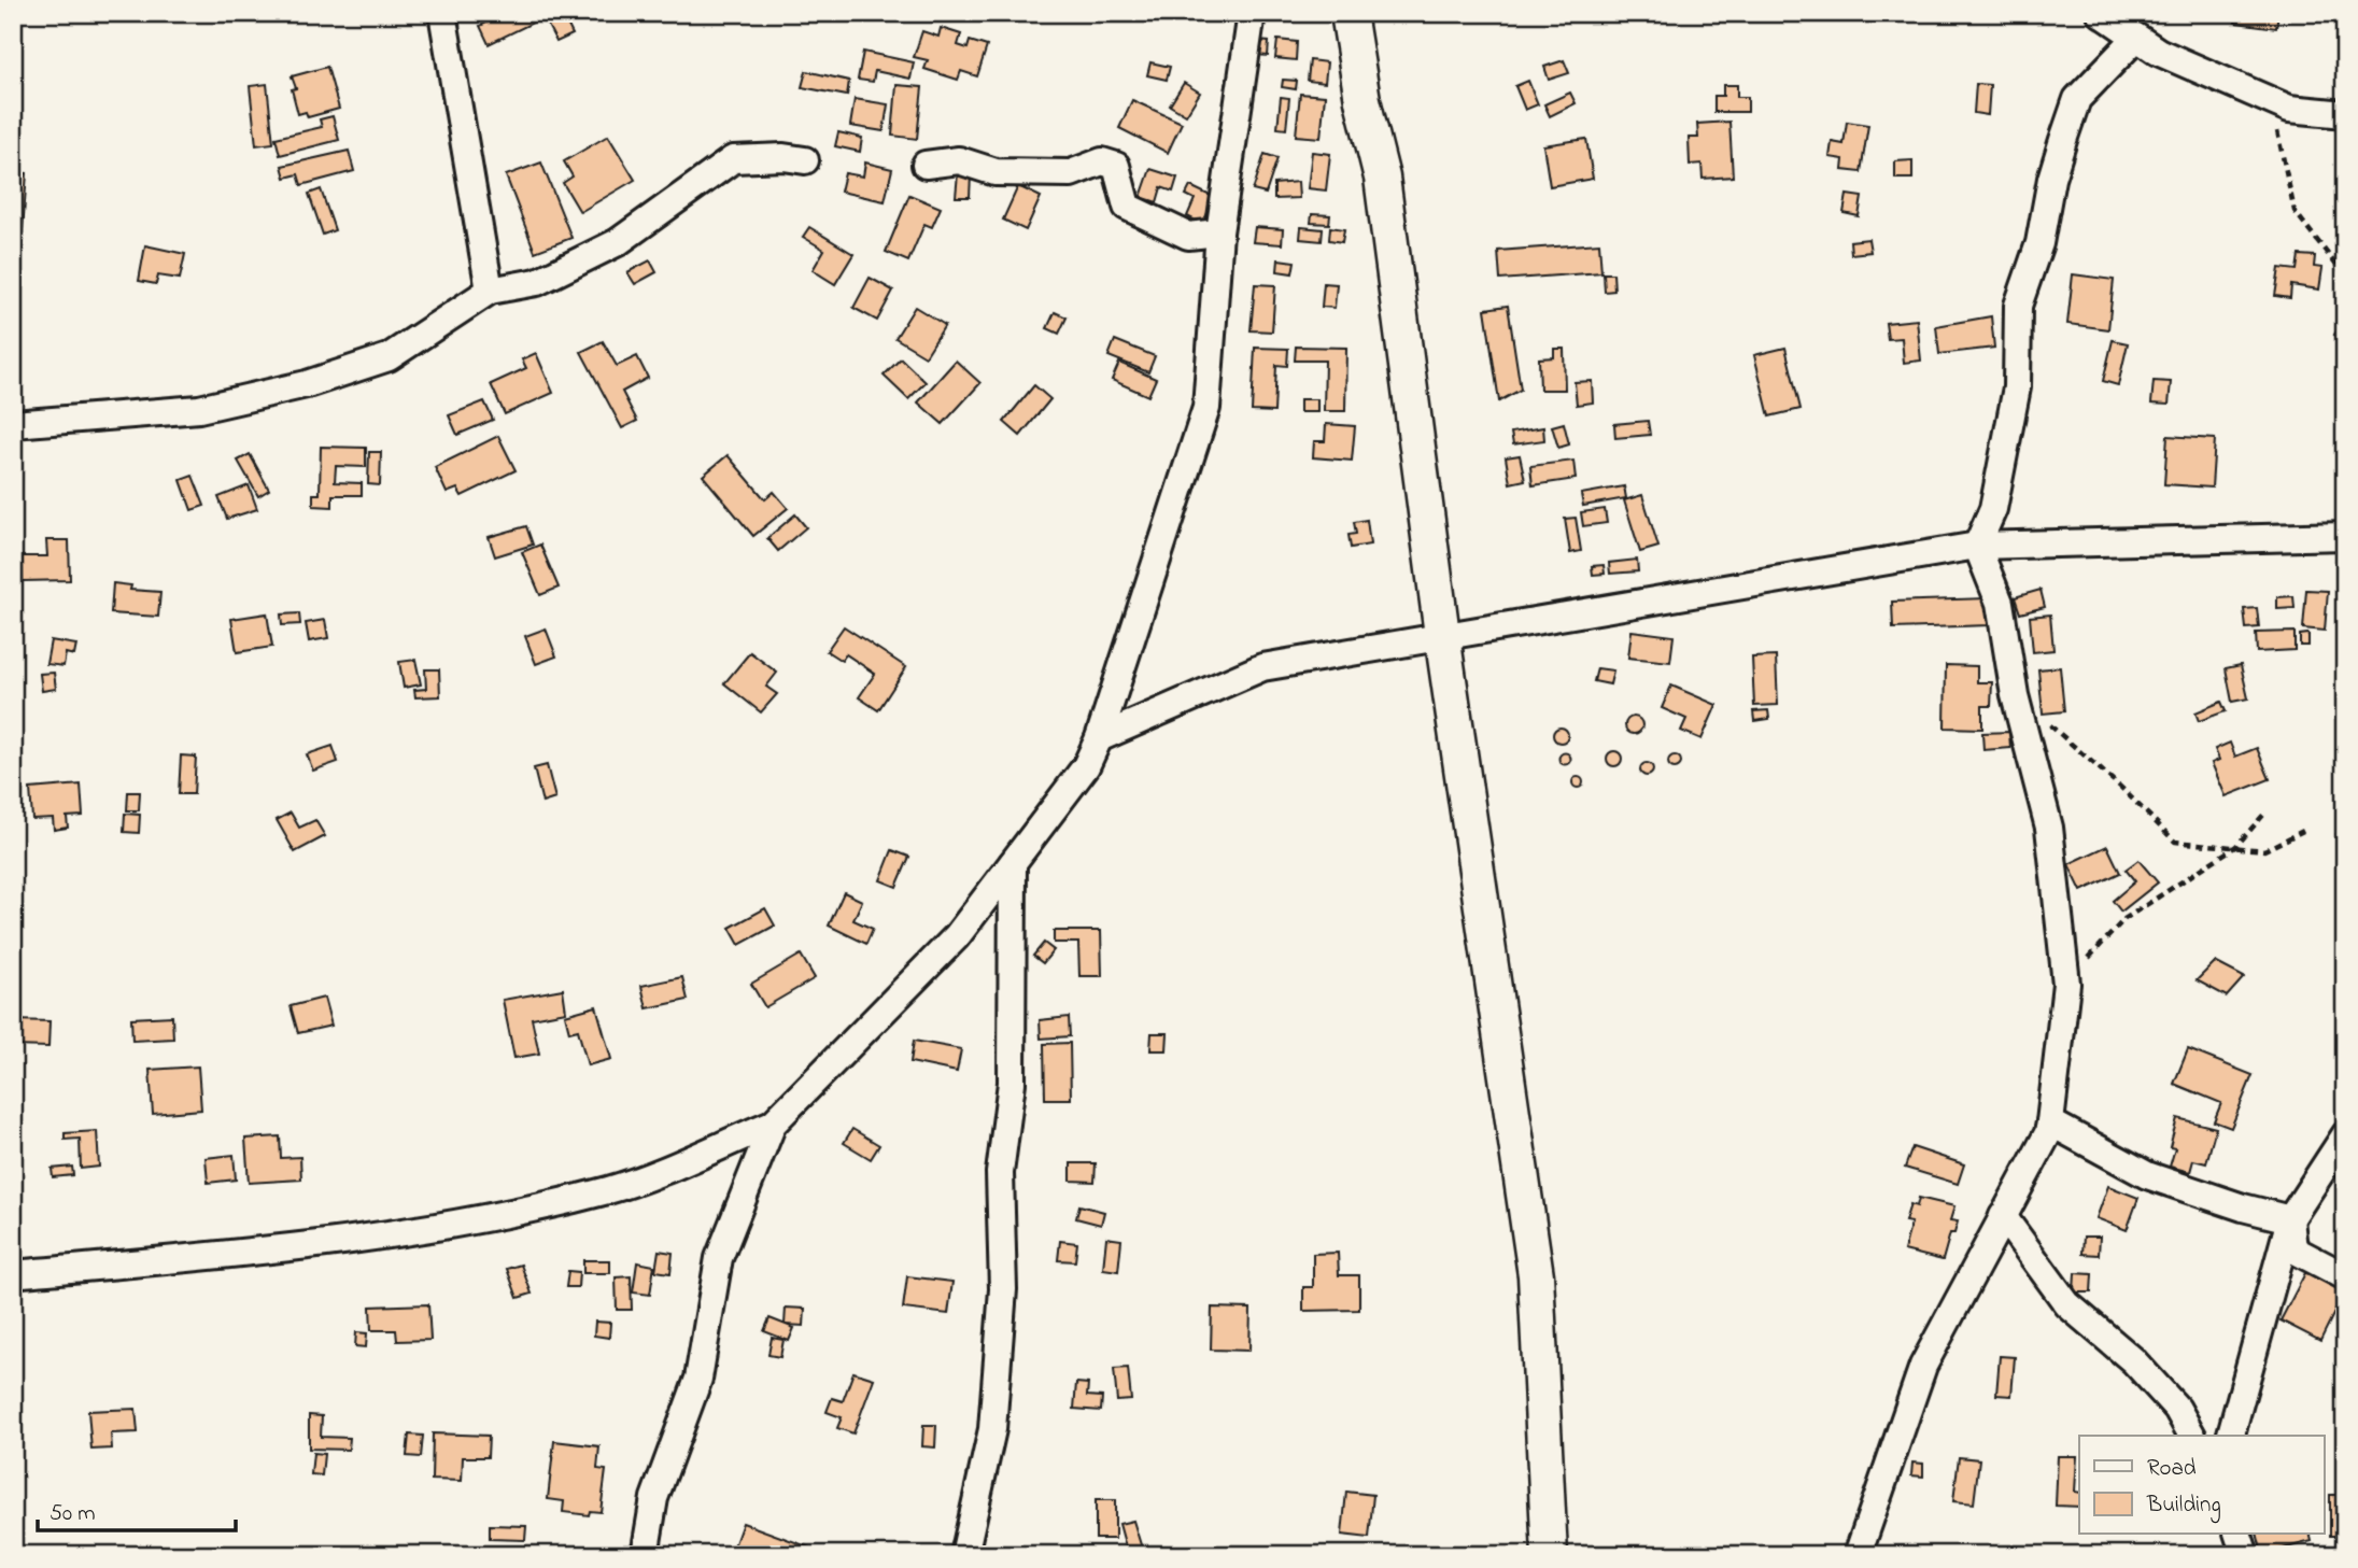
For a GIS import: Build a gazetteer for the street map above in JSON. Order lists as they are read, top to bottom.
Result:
{
  "legend": ["Road", "Building"],
  "scale_bar": "50 m"
}
